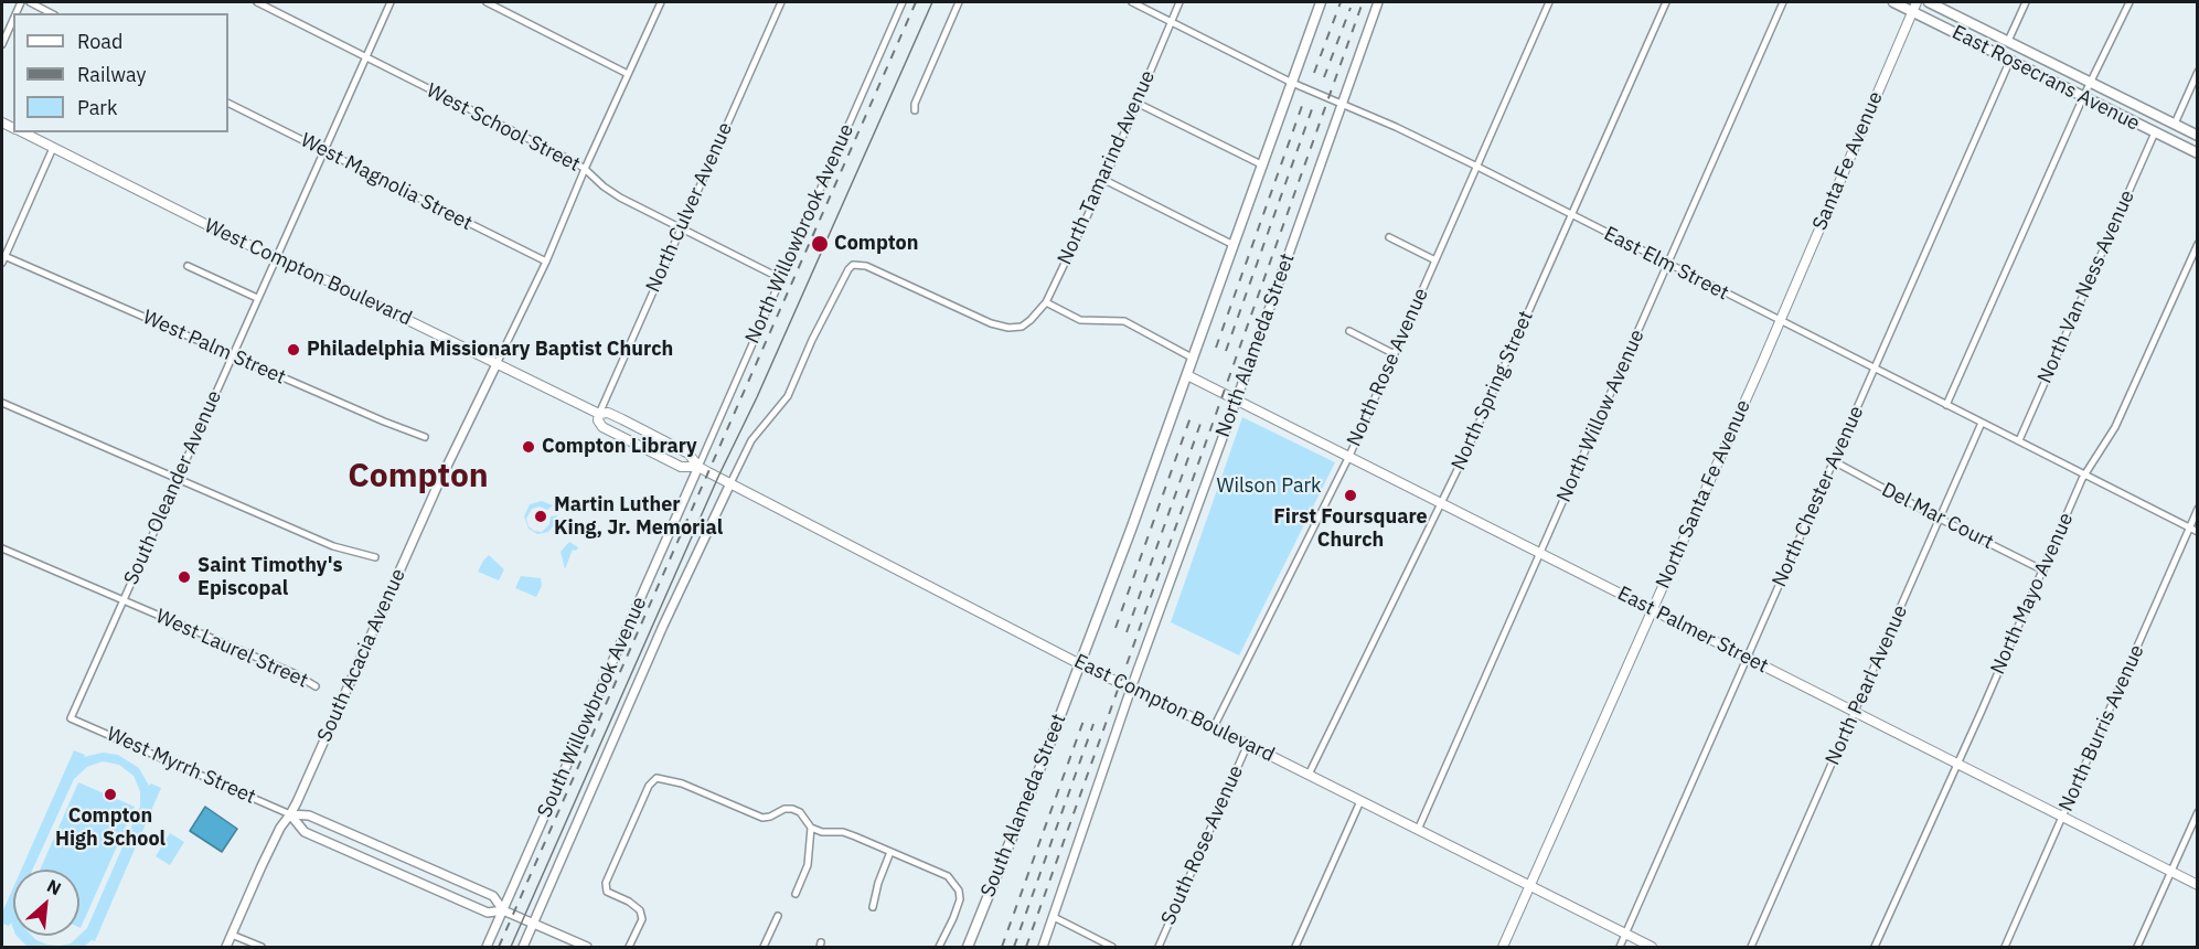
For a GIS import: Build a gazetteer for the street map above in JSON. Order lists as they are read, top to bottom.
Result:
{
  "streets": {
    "main road": [
      "East Rosecrans Avenue",
      "Santa Fe Avenue",
      "West Compton Boulevard",
      "North Santa Fe Avenue",
      "East Palmer Street",
      "East Compton Boulevard",
      "South Alameda Street"
    ],
    "street": [
      "West School Street",
      "North Tamarind Avenue",
      "West Magnolia Street",
      "North Culver Avenue",
      "North Willowbrook Avenue",
      "East Elm Street",
      "North Van Ness Avenue",
      "North Alameda Street",
      "West Palm Street",
      "North Rose Avenue",
      "North Spring Street",
      "North Willow Avenue",
      "South Oleander Avenue",
      "North Chester Avenue",
      "Del Mar Court",
      "North Mayo Avenue",
      "West Laurel Street",
      "South Acacia Avenue",
      "North Pearl Avenue",
      "South Willowbrook Avenue",
      "North Burris Avenue",
      "West Myrrh Street",
      "South Rose Avenue"
    ]
  },
  "crossings": [
    ["East Rosecrans Avenue", "Santa Fe Avenue"],
    ["East Rosecrans Avenue", "North Van Ness Avenue"],
    ["East Rosecrans Avenue", "North Chester Avenue"],
    ["West School Street", "North Culver Avenue"],
    ["West School Street", "North Willowbrook Avenue"],
    ["West School Street", "South Oleander Avenue"],
    ["Santa Fe Avenue", "East Elm Street"],
    ["Santa Fe Avenue", "North Santa Fe Avenue"],
    ["North Tamarind Avenue", "East Elm Street"],
    ["North Tamarind Avenue", "South Willowbrook Avenue"],
    ["North Tamarind Avenue", "East Compton Boulevard"],
    ["West Magnolia Street", "South Oleander Avenue"],
    ["North Culver Avenue", "West Compton Boulevard"],
    ["North Willowbrook Avenue", "West Compton Boulevard"],
    ["North Willowbrook Avenue", "South Willowbrook Avenue"],
    ["North Willowbrook Avenue", "East Compton Boulevard"],
    ["East Elm Street", "North Van Ness Avenue"],
    ["East Elm Street", "North Alameda Street"],
    ["East Elm Street", "North Rose Avenue"],
    ["East Elm Street", "North Spring Street"],
    ["East Elm Street", "North Willow Avenue"],
    ["East Elm Street", "North Santa Fe Avenue"],
    ["East Elm Street", "North Chester Avenue"],
    ["East Elm Street", "North Mayo Avenue"],
    ["East Elm Street", "North Pearl Avenue"],
    ["East Elm Street", "North Burris Avenue"],
    ["West Compton Boulevard", "South Oleander Avenue"],
    ["West Compton Boulevard", "South Acacia Avenue"],
    ["West Compton Boulevard", "South Willowbrook Avenue"],
    ["West Compton Boulevard", "East Compton Boulevard"],
    ["North Alameda Street", "East Palmer Street"],
    ["North Alameda Street", "East Compton Boulevard"],
    ["West Palm Street", "South Oleander Avenue"],
    ["North Rose Avenue", "East Palmer Street"],
    ["North Rose Avenue", "East Compton Boulevard"],
    ["North Spring Street", "East Palmer Street"],
    ["North Spring Street", "East Compton Boulevard"],
    ["North Willow Avenue", "East Palmer Street"],
    ["North Willow Avenue", "East Compton Boulevard"],
    ["South Oleander Avenue", "West Laurel Street"],
    ["South Oleander Avenue", "West Myrrh Street"],
    ["North Santa Fe Avenue", "East Palmer Street"],
    ["North Santa Fe Avenue", "East Compton Boulevard"],
    ["North Chester Avenue", "Del Mar Court"],
    ["North Chester Avenue", "East Palmer Street"],
    ["North Chester Avenue", "East Compton Boulevard"],
    ["Del Mar Court", "North Mayo Avenue"],
    ["Del Mar Court", "North Pearl Avenue"],
    ["North Mayo Avenue", "East Palmer Street"],
    ["East Palmer Street", "North Pearl Avenue"],
    ["East Palmer Street", "North Burris Avenue"],
    ["South Acacia Avenue", "West Myrrh Street"],
    ["South Willowbrook Avenue", "East Compton Boulevard"],
    ["South Willowbrook Avenue", "West Myrrh Street"],
    ["East Compton Boulevard", "South Alameda Street"],
    ["East Compton Boulevard", "South Rose Avenue"]
  ],
  "districts": ["Compton"],
  "parks": ["Wilson Park"],
  "places": [
    "Compton",
    "Philadelphia Missionary Baptist Church",
    "Compton Library",
    "First Foursquare Church",
    "Martin Luther King, Jr. Memorial",
    "Saint Timothy's Episcopal",
    "Compton High School"
  ],
  "legend": ["Road", "Railway", "Park"],
  "north": "top right"
}
